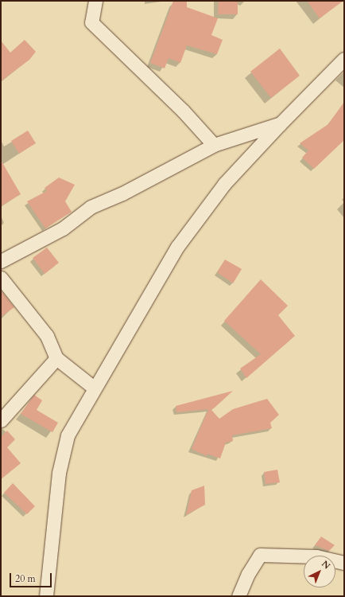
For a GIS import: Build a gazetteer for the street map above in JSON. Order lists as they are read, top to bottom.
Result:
{
  "scale_bar": "20 m",
  "north": "top right"
}
